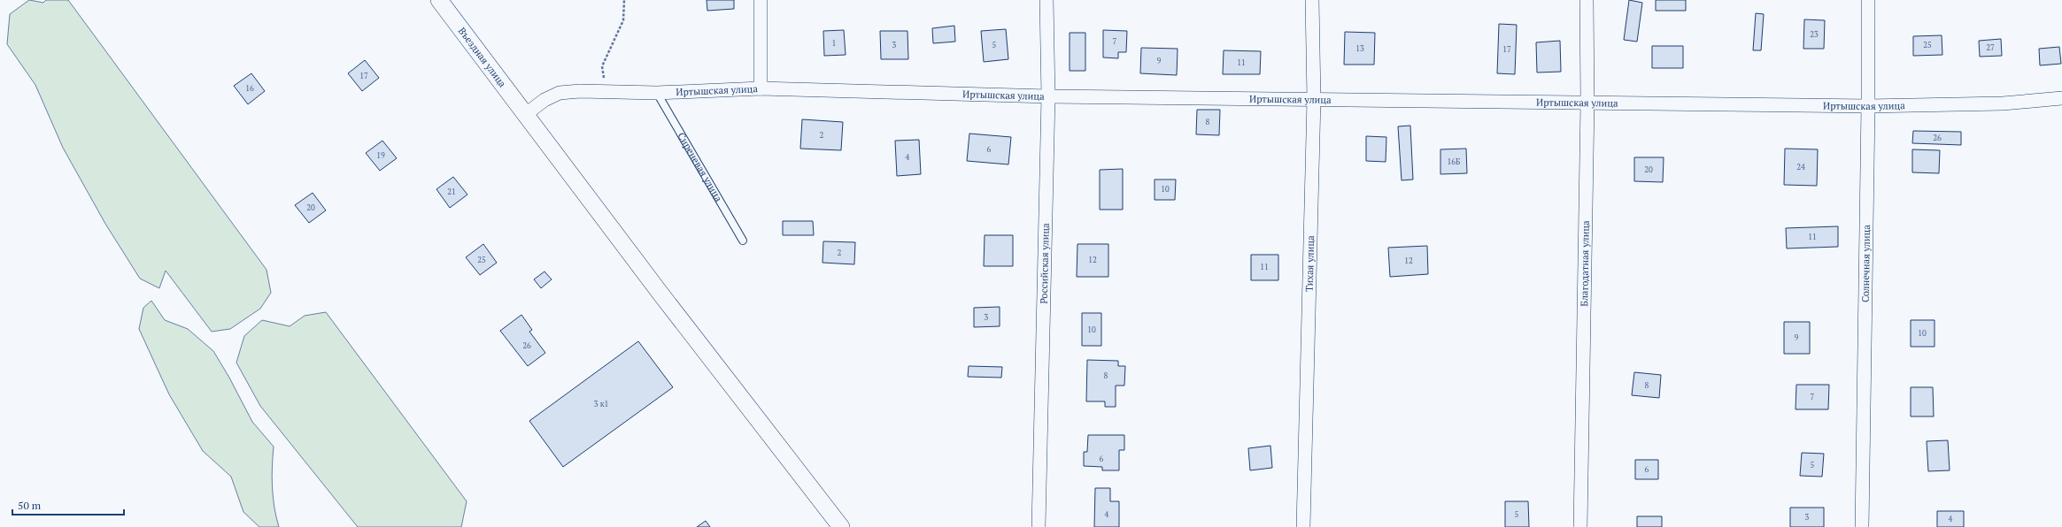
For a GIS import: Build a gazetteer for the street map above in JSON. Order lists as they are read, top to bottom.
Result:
{
  "streets": {
    "street": [
      "Въездная улица",
      "Иртышская улица",
      "Российская улица",
      "Тихая улица",
      "Благодатная улица",
      "Солнечная улица"
    ],
    "lane": ["Сиреневая улица"]
  },
  "crossings": [
    ["Въездная улица", "Иртышская улица"],
    ["Иртышская улица", "Сиреневая улица"],
    ["Иртышская улица", "Российская улица"],
    ["Иртышская улица", "Тихая улица"],
    ["Иртышская улица", "Благодатная улица"],
    ["Иртышская улица", "Солнечная улица"]
  ],
  "house_numbers": [
    "23",
    "7",
    "1",
    "3",
    "5",
    "25",
    "27",
    "13",
    "17",
    "9",
    "11",
    "17",
    "16",
    "8",
    "2",
    "26",
    "6",
    "19",
    "4",
    "16Б",
    "24",
    "20",
    "10",
    "21",
    "20",
    "11",
    "2",
    "25",
    "12",
    "12",
    "11",
    "3",
    "10",
    "10",
    "9",
    "26",
    "8",
    "8",
    "7",
    "3 к1",
    "6",
    "5",
    "6",
    "4",
    "5",
    "3",
    "4"
  ],
  "scale_bar": "50 m"
}
